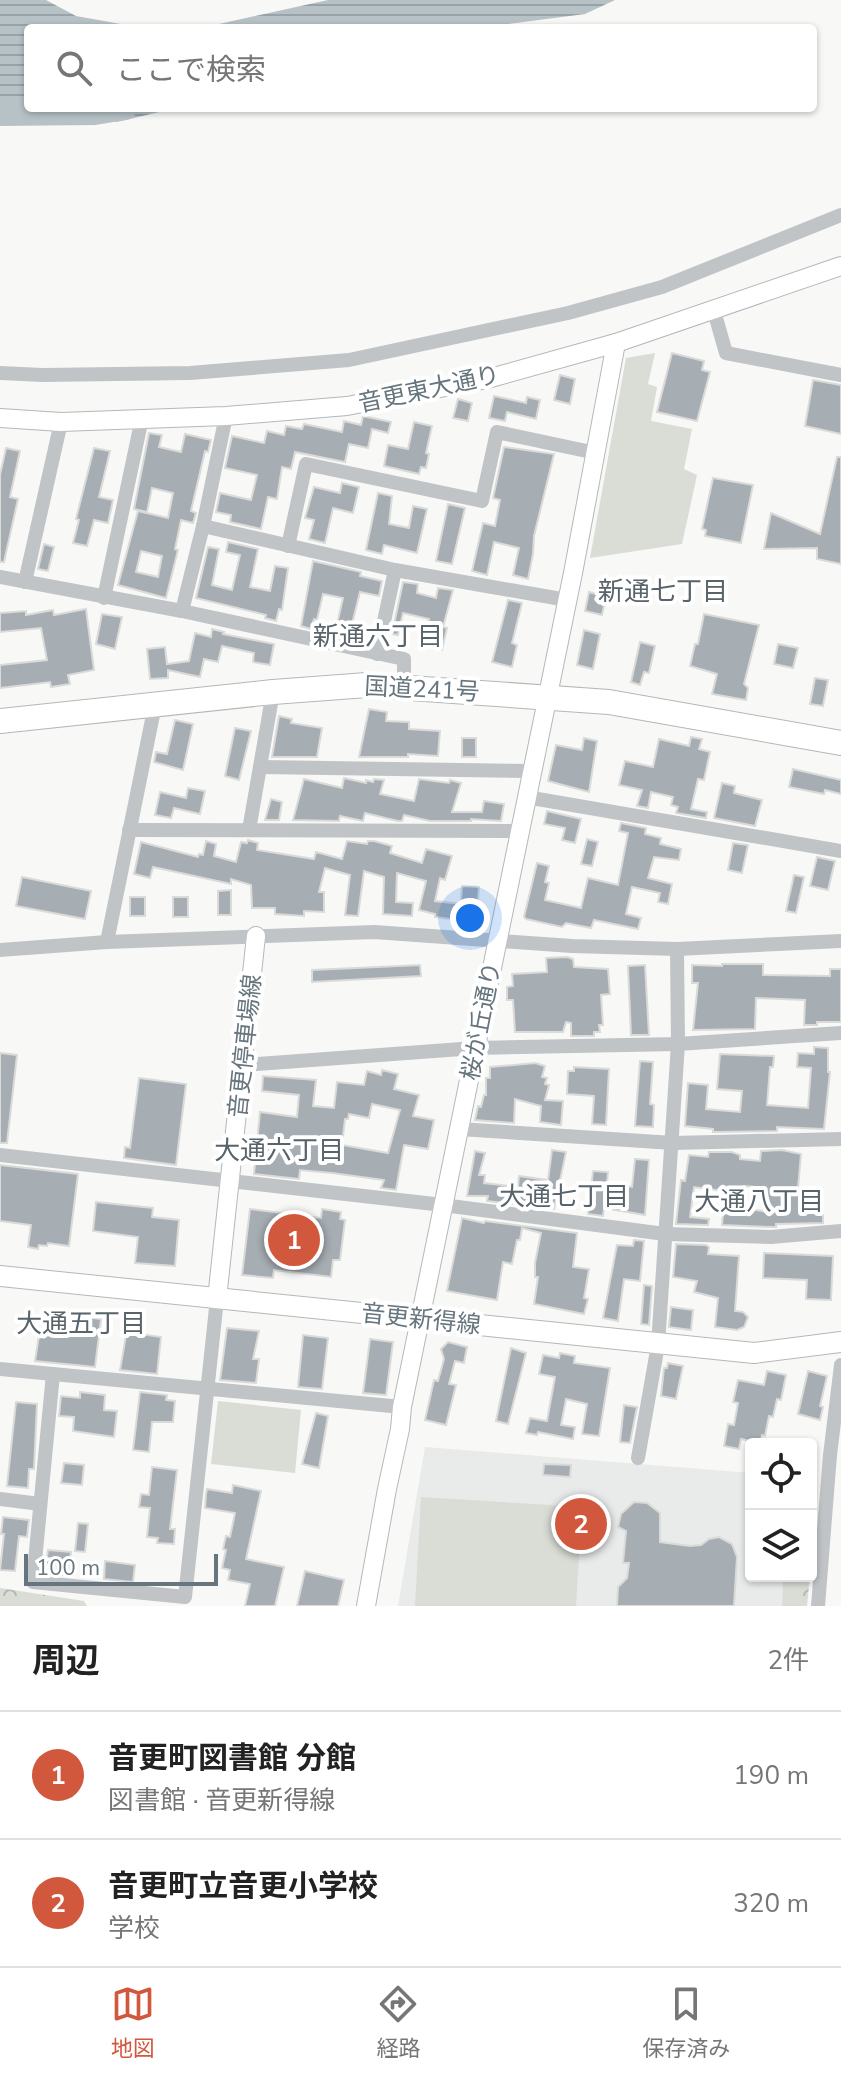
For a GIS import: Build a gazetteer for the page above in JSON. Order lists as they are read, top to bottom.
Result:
{
  "streets": {
    "highway": ["国道241号"],
    "main road": ["音更新得線"],
    "street": ["音更東大通り", "桜が丘通り", "音更停車場線"]
  },
  "crossings": [
    ["音更東大通り", "桜が丘通り"],
    ["国道241号", "桜が丘通り"],
    ["桜が丘通り", "音更新得線"],
    ["音更停車場線", "音更新得線"]
  ],
  "districts": [
    "新通七丁目",
    "新通六丁目",
    "大通六丁目",
    "大通七丁目",
    "大通八丁目",
    "大通五丁目"
  ],
  "scale_bar": "100 m",
  "page": {
    "search": "ここで検索",
    "pins": ["1", "2"],
    "scale": "100 m",
    "heading": ["周辺", "2件"],
    "list": [
      {
        "mark": "1",
        "name": "音更町図書館 分館",
        "note": "図書館 · 音更新得線",
        "value": "190 m"
      },
      {
        "mark": "2",
        "name": "音更町立音更小学校",
        "note": "学校",
        "value": "320 m"
      }
    ],
    "nav": ["地図", "経路", "保存済み"]
  }
}
